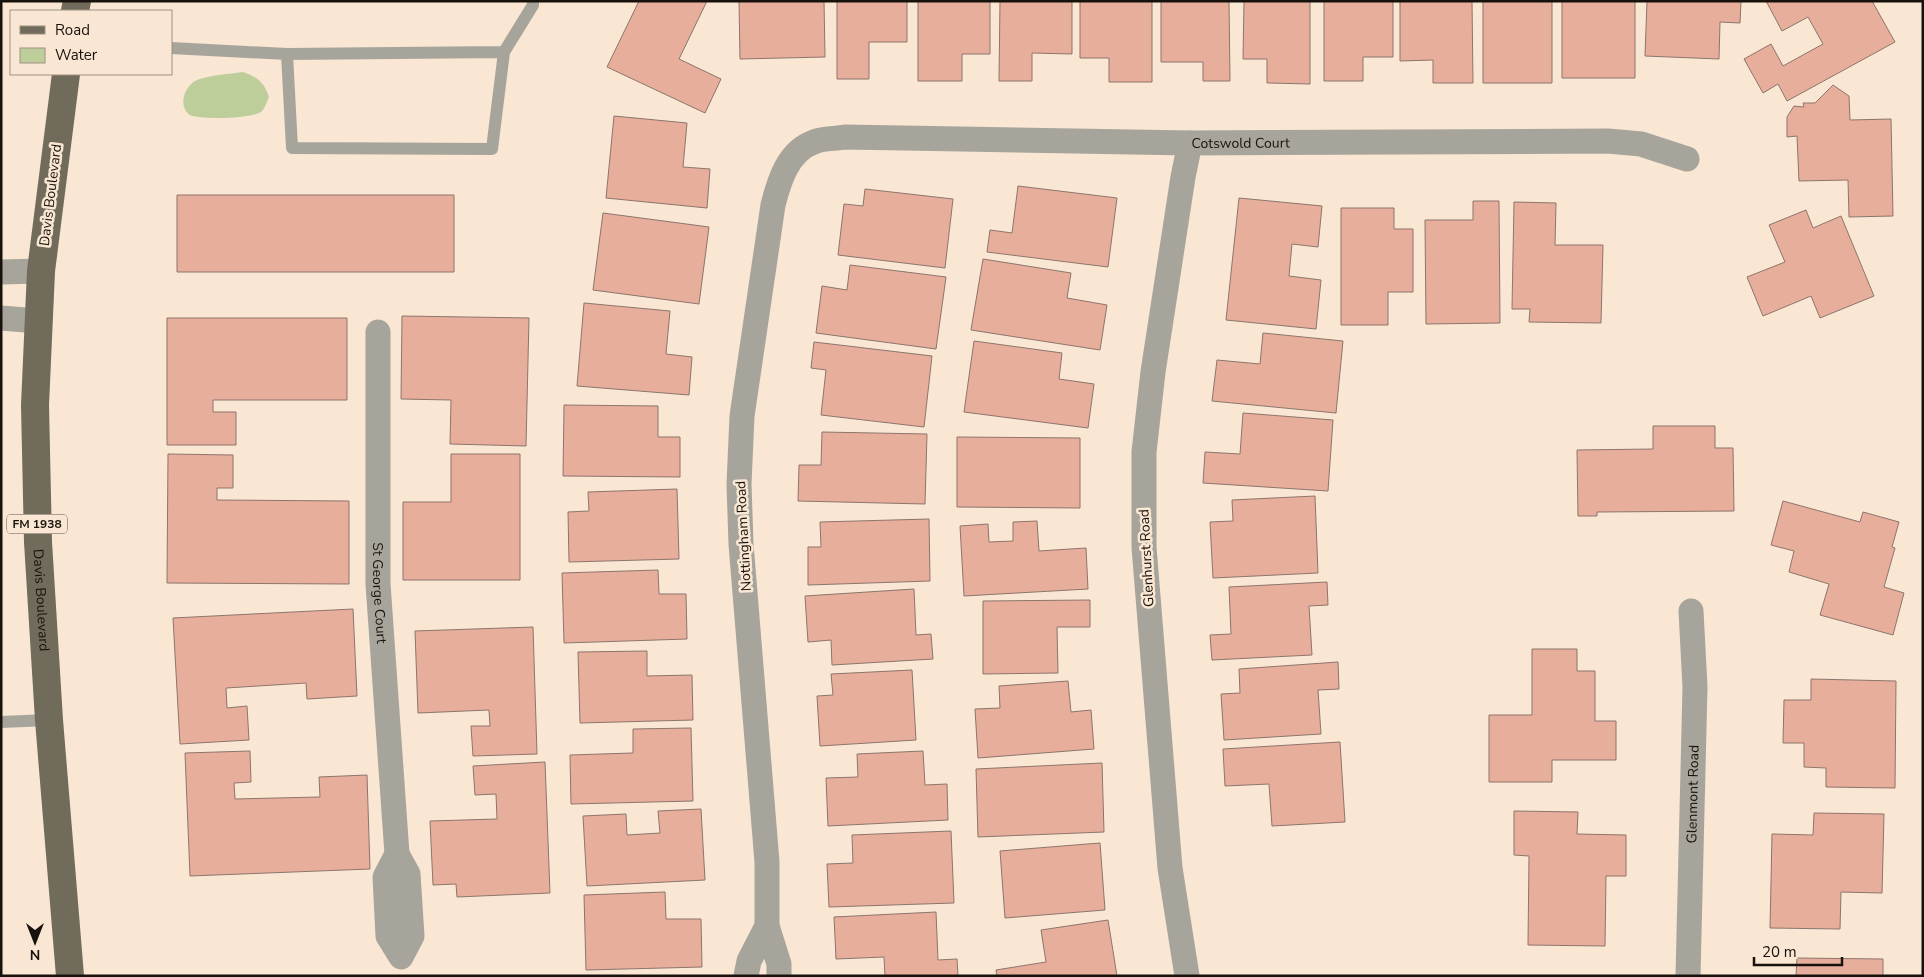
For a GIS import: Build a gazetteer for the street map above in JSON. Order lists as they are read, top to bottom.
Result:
{
  "streets": {
    "main road": ["Davis Boulevard", "FM 1938"],
    "street": [
      "Cotswold Court",
      "Nottingham Road",
      "Glenhurst Road",
      "St George Court",
      "Glenmont Road"
    ]
  },
  "crossings": [
    ["Cotswold Court", "Nottingham Road"],
    ["Cotswold Court", "Glenhurst Road"]
  ],
  "legend": ["Road", "Water"],
  "scale_bar": "20 m",
  "north": "bottom"
}
